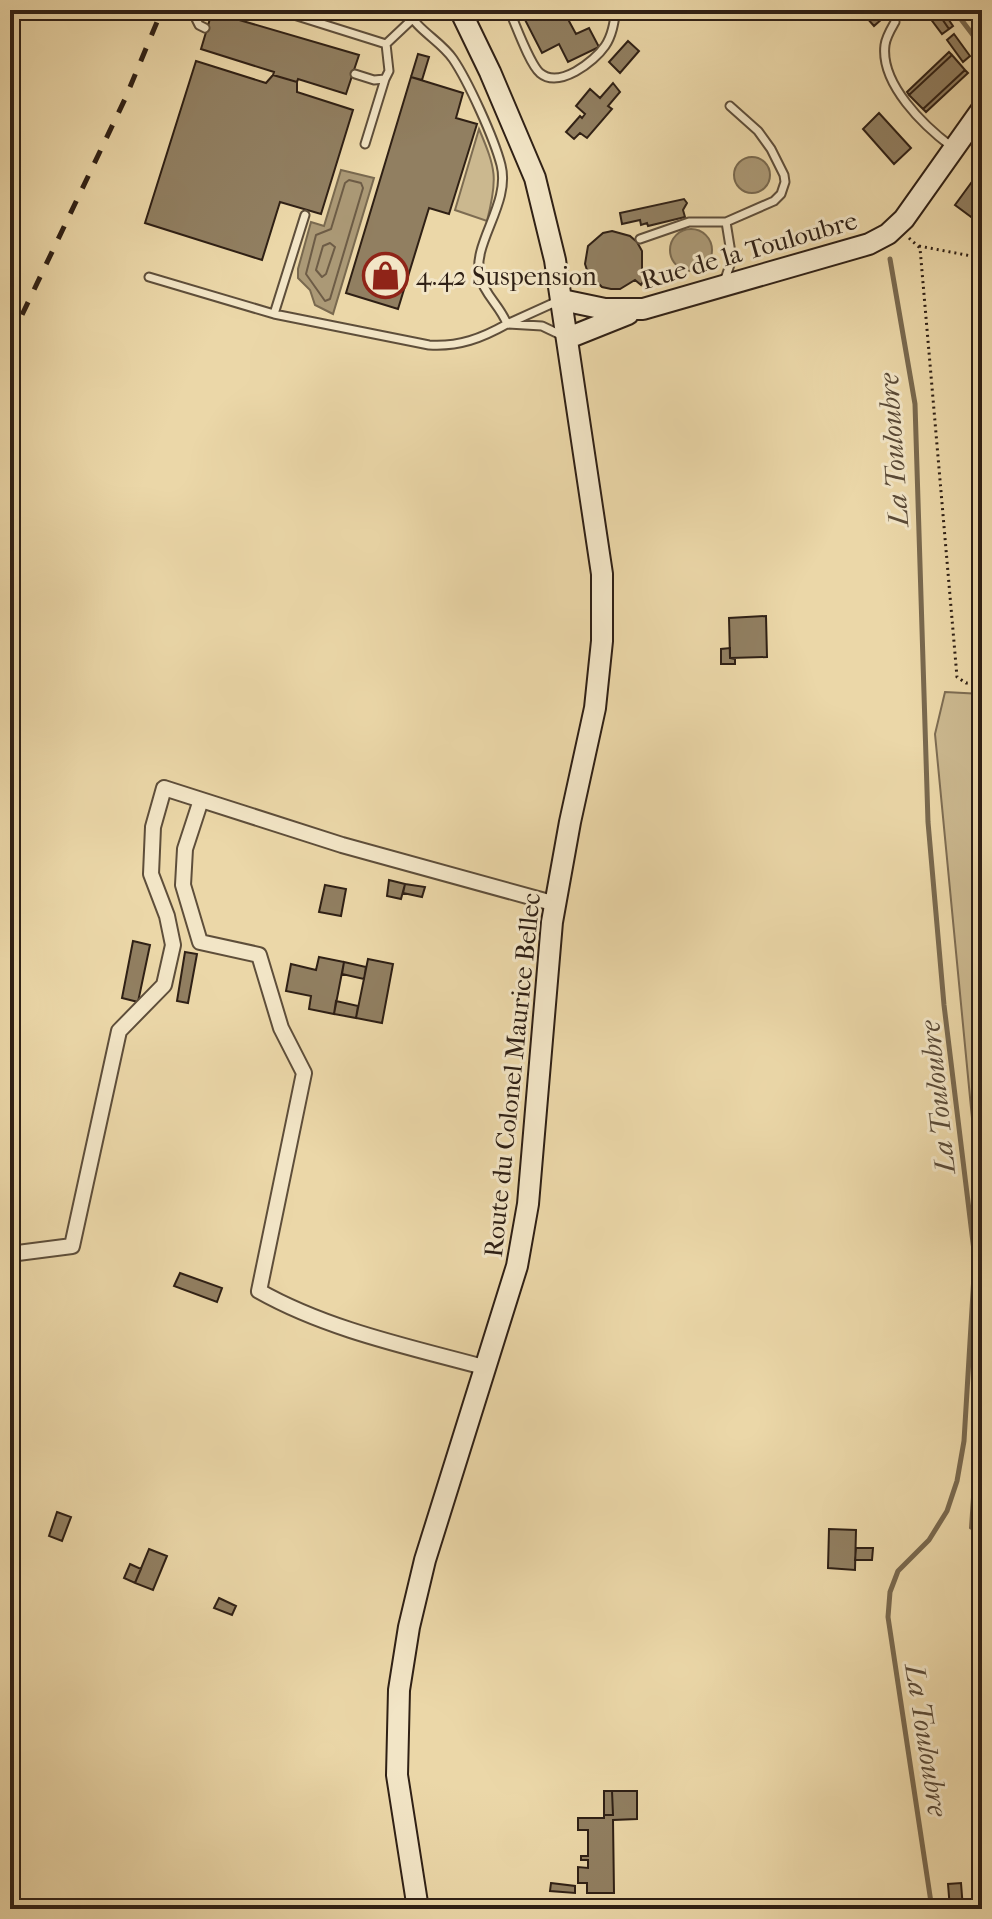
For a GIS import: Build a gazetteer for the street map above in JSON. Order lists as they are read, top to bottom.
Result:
{
  "streets": {
    "main road": ["Rue de la Touloubre", "Route du Colonel Maurice Bellec"]
  },
  "crossings": [
    ["Rue de la Touloubre", "Route du Colonel Maurice Bellec"]
  ],
  "water": ["La Touloubre"],
  "places": {
    "shop": ["4.42 Suspension"]
  }
}
